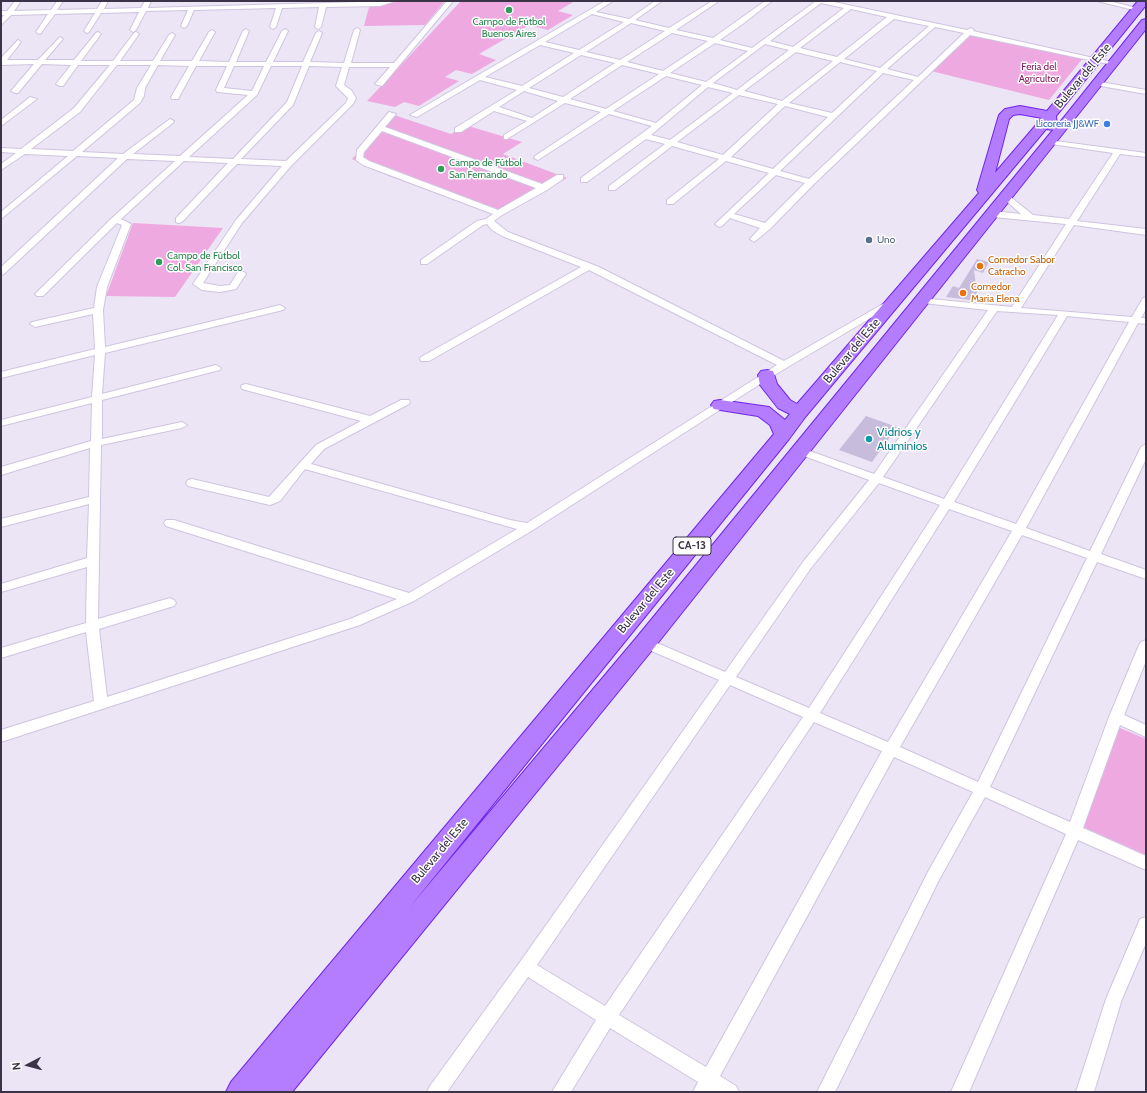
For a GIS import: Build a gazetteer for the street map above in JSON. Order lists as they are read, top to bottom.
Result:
{
  "streets": {
    "highway": ["Bulevar del Este", "CA-13"]
  },
  "parks": ["Feria del Agricultor"],
  "places": [
    "Campo de Fútbol Buenos Aires",
    "Licoreria JJ&WF",
    "Campo de Fútbol San Fernando",
    "Uno",
    "Campo de Fútbol Col. San Francisco",
    "Comedor Sabor Catracho",
    "Comedor Maria Elena",
    "Vidrios y Aluminios"
  ],
  "north": "left"
}
